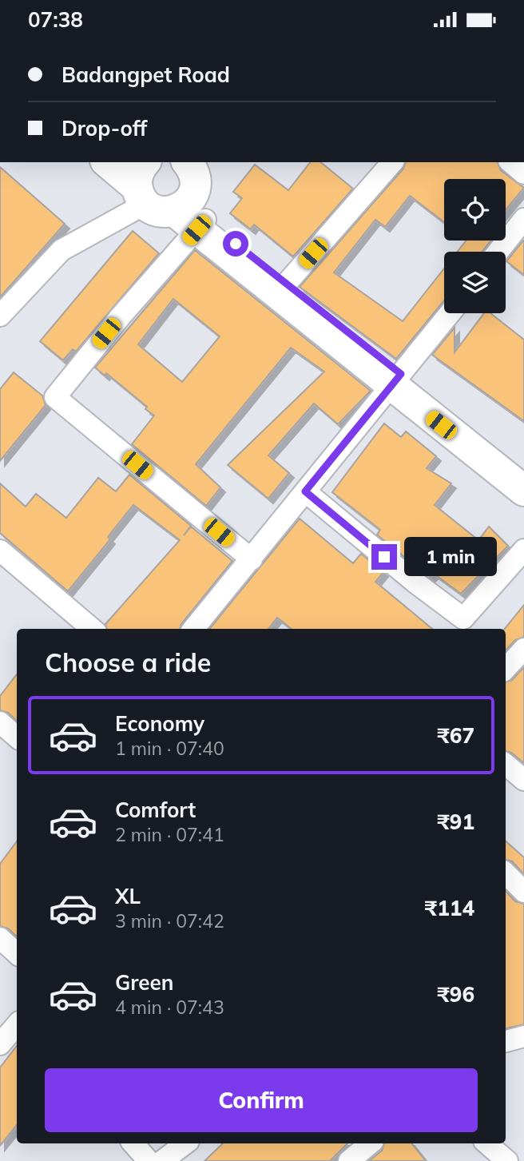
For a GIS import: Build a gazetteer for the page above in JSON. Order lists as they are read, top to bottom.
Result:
{
  "page": {
    "status": "07:38",
    "banner": ["Badangpet Road", "Drop-off"],
    "bubble": "1 min",
    "heading": "Choose a ride",
    "list": [
      {
        "name": "Economy",
        "note": "1 min · 07:40",
        "value": "₹67"
      },
      {
        "name": "Comfort",
        "note": "2 min · 07:41",
        "value": "₹91"
      },
      {
        "name": "XL",
        "note": "3 min · 07:42",
        "value": "₹114"
      },
      {
        "name": "Green",
        "note": "4 min · 07:43",
        "value": "₹96"
      }
    ],
    "buttons": "Confirm"
  }
}
